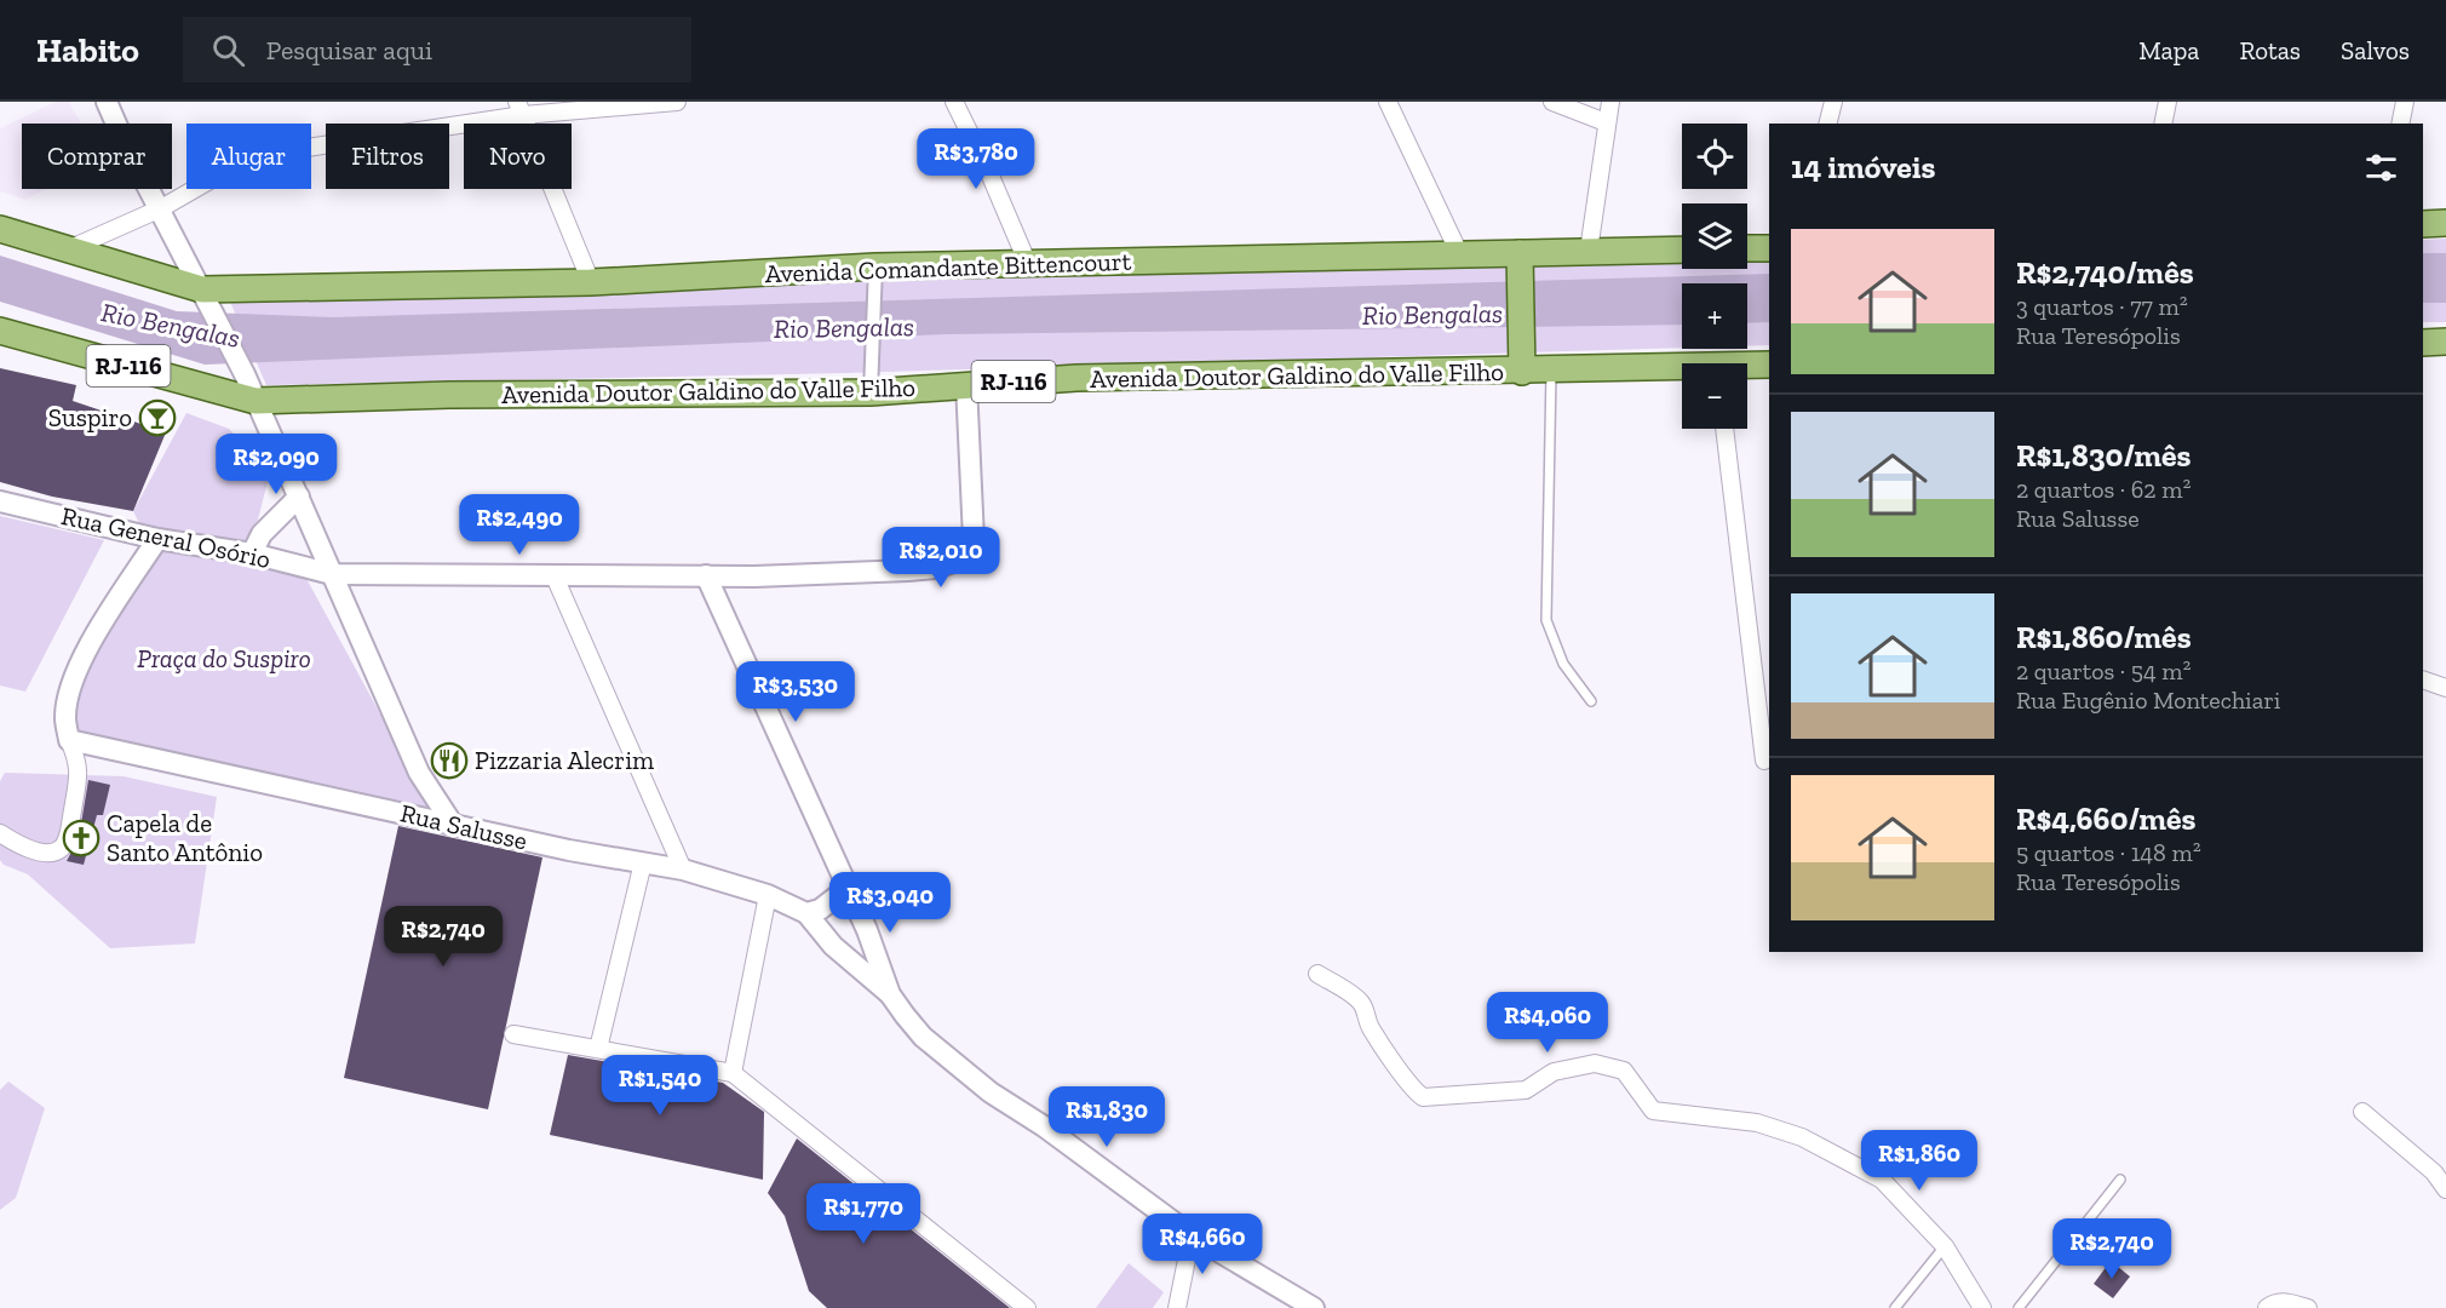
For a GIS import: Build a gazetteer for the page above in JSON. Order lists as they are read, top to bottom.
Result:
{
  "streets": {
    "main road": ["Avenida Comandante Bittencourt", "RJ-116", "Avenida Doutor Galdino do Valle Filho"],
    "street": ["Rua General Osório", "Rua Salusse"]
  },
  "crossings": [
    ["RJ-116", "Avenida Doutor Galdino do Valle Filho"],
    ["Avenida Doutor Galdino do Valle Filho", "Rua General Osório"]
  ],
  "water": ["Rio Bengalas"],
  "parks": ["Praça do Suspiro"],
  "places": {
    "bar": ["Suspiro"],
    "restaurant": ["Pizzaria Alecrim"],
    "church": ["Capela de Santo Antônio"]
  },
  "page": {
    "header": "Habito",
    "search": "Pesquisar aqui",
    "nav": ["Mapa", "Rotas", "Salvos"],
    "map_buttons": ["+", "−"],
    "chip": [
      "Comprar",
      "Alugar",
      "Filtros",
      "Novo"
    ],
    "heading": "14 imóveis",
    "price": [
      "R$3,780",
      "R$2,090",
      "R$2,490",
      "R$2,010",
      "R$3,530",
      "R$3,040",
      "R$2,740",
      "R$4,060",
      "R$1,540",
      "R$1,830",
      "R$1,860",
      "R$1,770",
      "R$4,660",
      "R$2,740"
    ],
    "list": [
      {
        "name": "R$2,740/mês",
        "note": "3 quartos · 77 m² · Rua Teresópolis"
      },
      {
        "name": "R$1,830/mês",
        "note": "2 quartos · 62 m² · Rua Salusse"
      },
      {
        "name": "R$1,860/mês",
        "note": "2 quartos · 54 m² · Rua Eugênio Montechiari"
      },
      {
        "name": "R$4,660/mês",
        "note": "5 quartos · 148 m² · Rua Teresópolis"
      }
    ]
  }
}
